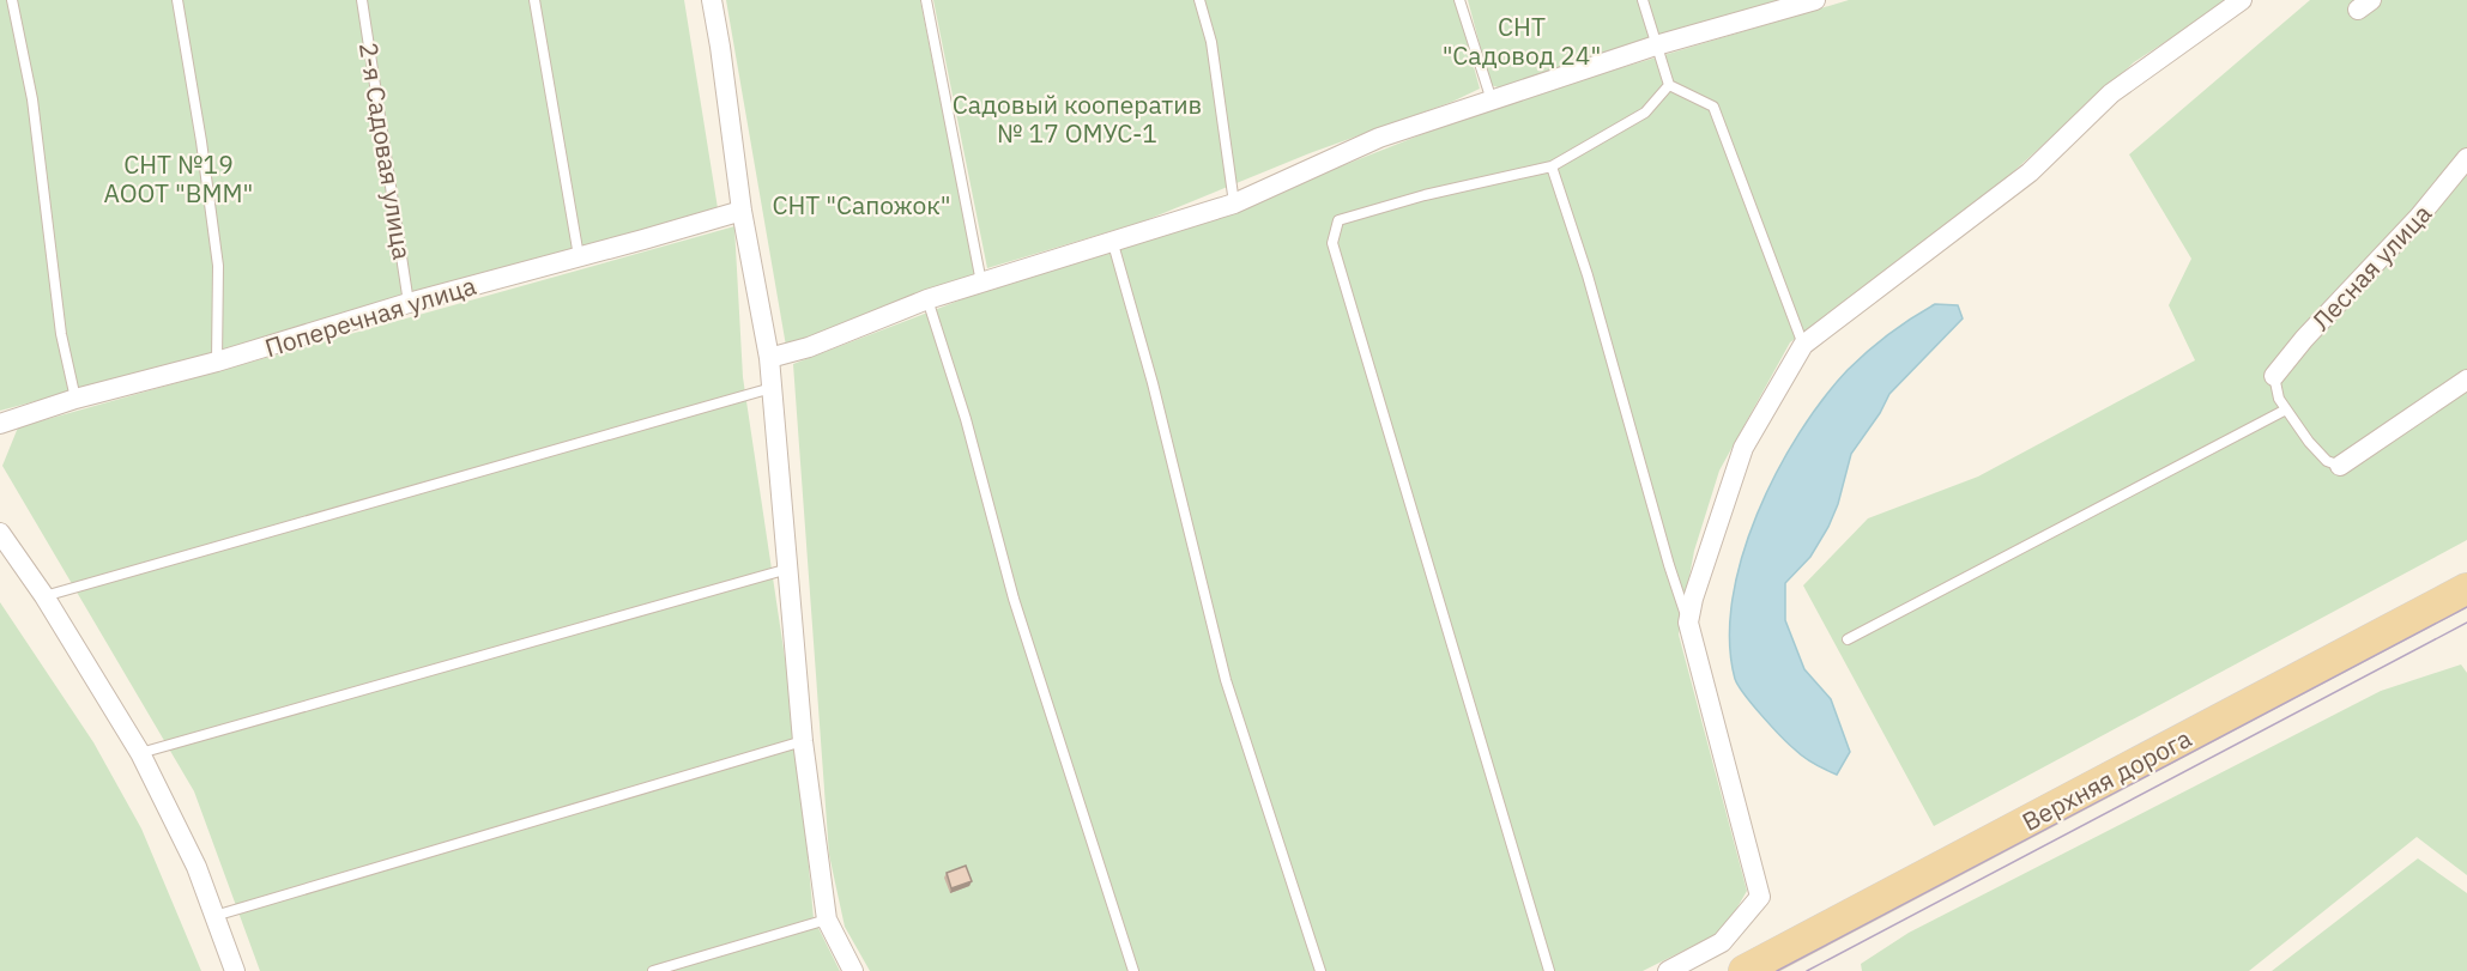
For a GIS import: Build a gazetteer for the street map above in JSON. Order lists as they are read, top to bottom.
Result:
{
  "streets": {
    "main road": ["Верхняя дорога"],
    "street": ["Лесная улица", "Поперечная улица"],
    "lane": ["2-я Садовая улица"]
  },
  "crossings": [
    ["2-я Садовая улица", "Поперечная улица"]
  ],
  "parks": [
    "СНТ \"Садовод 24\"",
    "Садовый кооператив № 17 ОМУС-1",
    "СНТ №19 АООТ \"ВММ\"",
    "СНТ \"Сапожок\""
  ]
}
